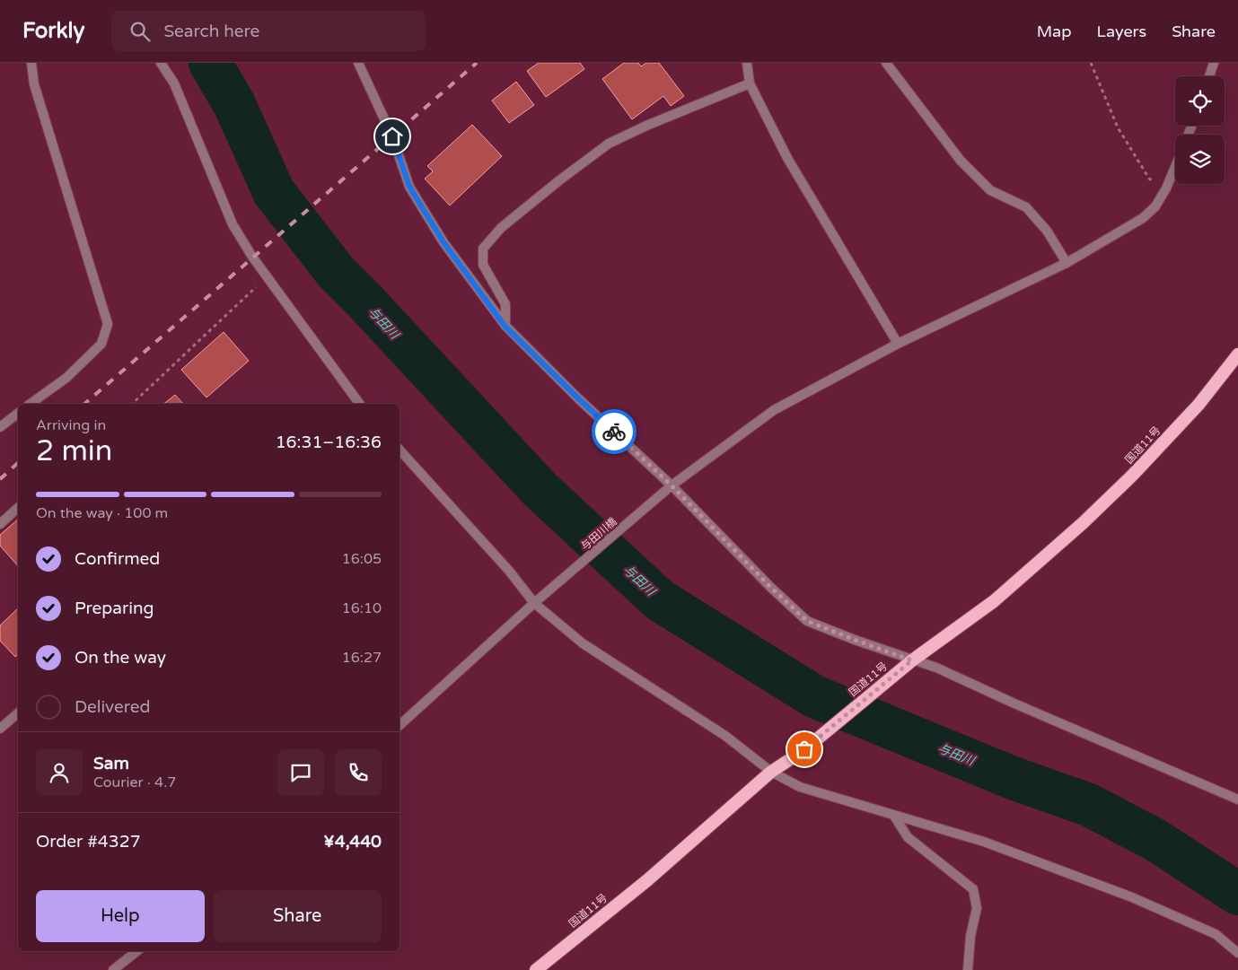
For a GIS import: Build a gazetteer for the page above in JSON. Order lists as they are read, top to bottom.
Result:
{
  "streets": {
    "highway": ["国道11号"],
    "street": ["与田川橋"]
  },
  "water": ["与田川"],
  "page": {
    "header": "Forkly",
    "search": "Search here",
    "nav": ["Map", "Layers", "Share"],
    "heading": ["2 min", "Arriving in", "16:31–16:36"],
    "panel": [
      "Sam",
      "Courier · 4.7",
      "Order #4327",
      "¥4,440"
    ],
    "bar": "On the way · 100 m",
    "list": [
      ["Confirmed", "16:05"],
      ["Preparing", "16:10"],
      ["On the way", "16:27"],
      "Delivered"
    ],
    "buttons": ["Help", "Share"]
  }
}
